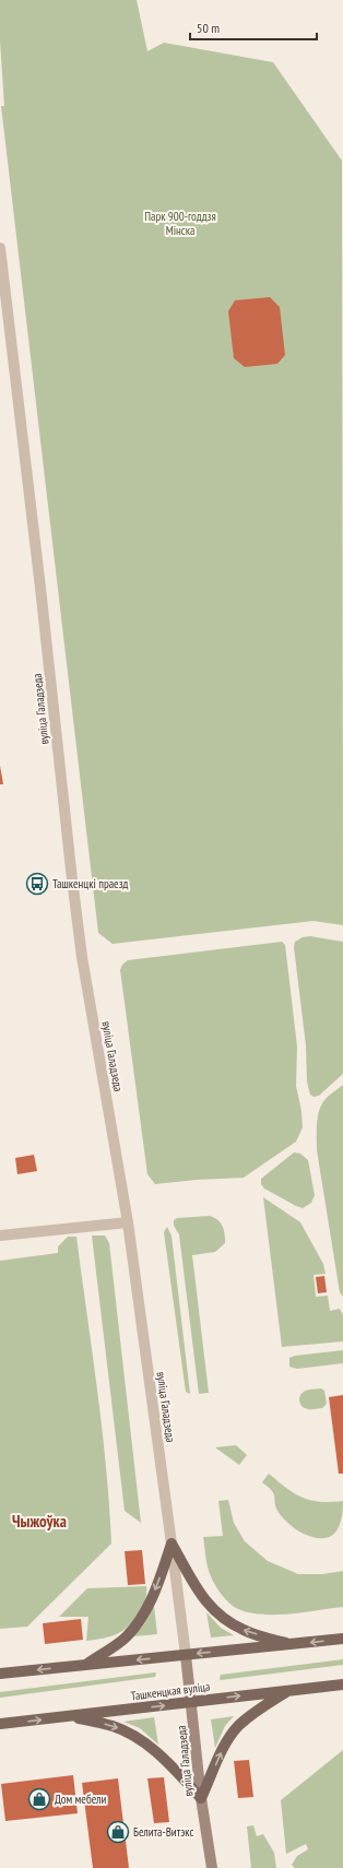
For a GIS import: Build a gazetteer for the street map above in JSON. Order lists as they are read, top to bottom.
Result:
{
  "streets": {
    "main road": ["вуліца Галадзеда", "Ташкенцкая вуліца"]
  },
  "crossings": [
    ["вуліца Галадзеда", "Ташкенцкая вуліца"]
  ],
  "districts": ["Чыжоўка"],
  "parks": ["Парк 900-годдзя Мінска"],
  "places": {
    "bus stop": ["Ташкенцкі праезд"],
    "shop": ["Дом мебели", "Белита-Витэкс"]
  },
  "scale_bar": "50 m"
}
